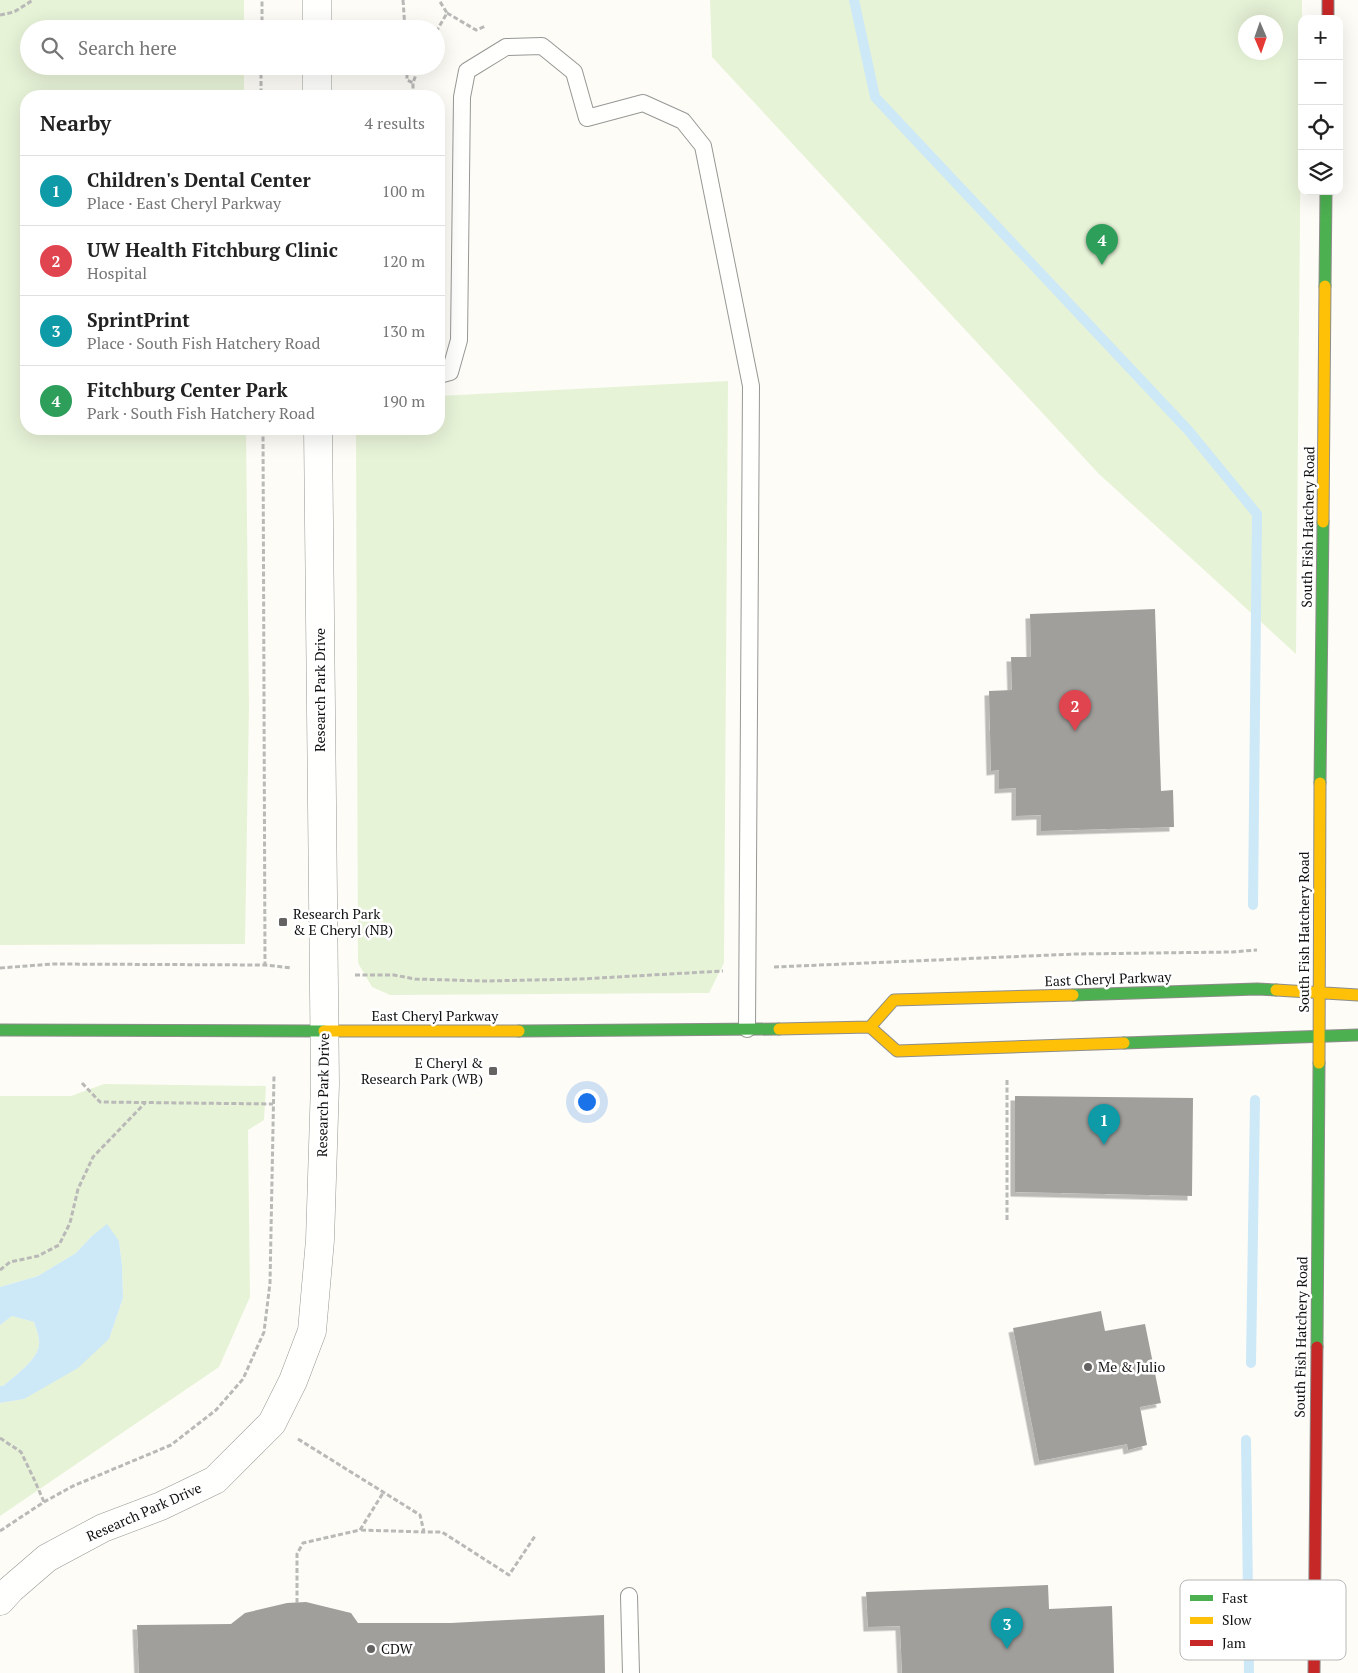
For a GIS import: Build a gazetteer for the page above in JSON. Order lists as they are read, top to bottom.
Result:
{
  "streets": {
    "street": ["South Fish Hatchery Road", "Research Park Drive", "East Cheryl Parkway"]
  },
  "crossings": [
    ["South Fish Hatchery Road", "East Cheryl Parkway"],
    ["Research Park Drive", "East Cheryl Parkway"]
  ],
  "places": {
    "transit": ["Research Park & E Cheryl (NB)", "E Cheryl & Research Park (WB)"],
    "other": ["Me & Julio", "CDW"]
  },
  "legend": ["Fast", "Slow", "Jam"],
  "north": "bottom",
  "page": {
    "map_buttons": ["+", "−"],
    "search": "Search here",
    "heading": ["Nearby", "4 results"],
    "list": [
      {
        "mark": "1",
        "name": "Children's Dental Center",
        "note": "Place · East Cheryl Parkway",
        "value": "100 m"
      },
      {
        "mark": "2",
        "name": "UW Health Fitchburg Clinic",
        "note": "Hospital",
        "value": "120 m"
      },
      {
        "mark": "3",
        "name": "SprintPrint",
        "note": "Place · South Fish Hatchery Road",
        "value": "130 m"
      },
      {
        "mark": "4",
        "name": "Fitchburg Center Park",
        "note": "Park · South Fish Hatchery Road",
        "value": "190 m"
      }
    ],
    "pins": [
      "4",
      "2",
      "1",
      "3"
    ]
  }
}
